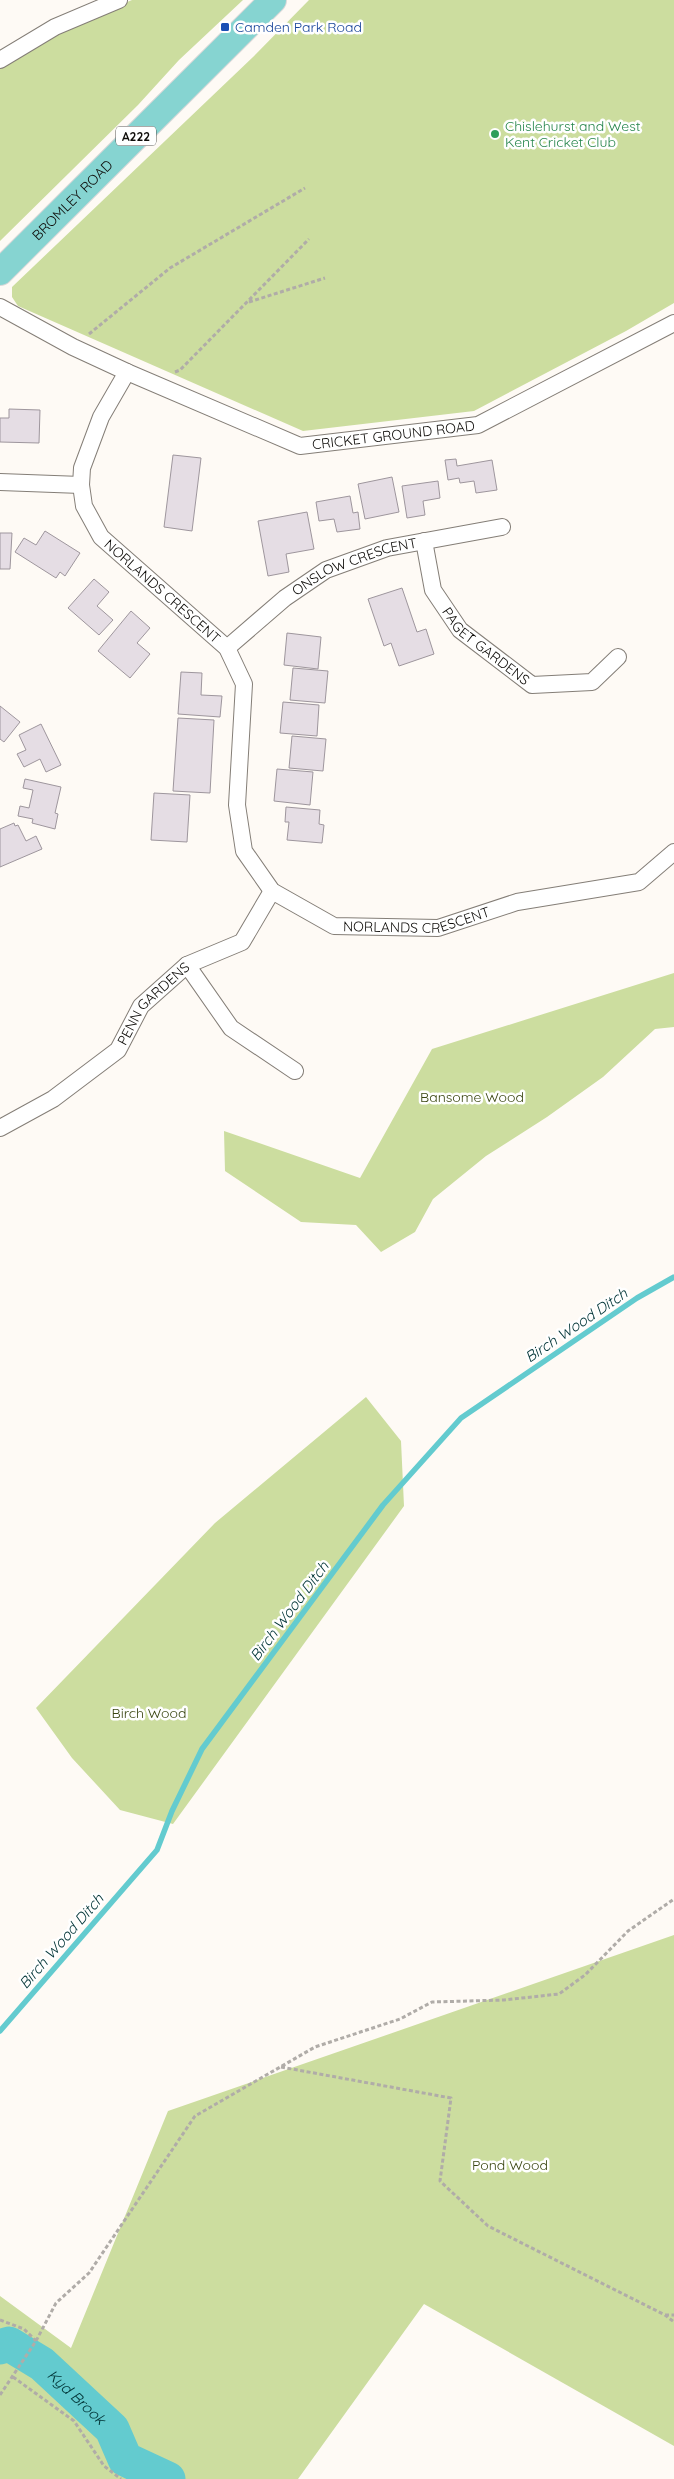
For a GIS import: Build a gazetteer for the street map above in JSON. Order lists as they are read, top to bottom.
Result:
{
  "streets": {
    "main road": ["A222", "BROMLEY ROAD"],
    "street": [
      "CRICKET GROUND ROAD",
      "ONSLOW CRESCENT",
      "NORLANDS CRESCENT",
      "PAGET GARDENS",
      "PENN GARDENS"
    ]
  },
  "crossings": [
    ["CRICKET GROUND ROAD", "NORLANDS CRESCENT"],
    ["ONSLOW CRESCENT", "NORLANDS CRESCENT"],
    ["ONSLOW CRESCENT", "PAGET GARDENS"],
    ["NORLANDS CRESCENT", "PENN GARDENS"]
  ],
  "water": ["Birch Wood Ditch", "Kyd Brook"],
  "parks": ["Bansome Wood", "Birch Wood", "Pond Wood"],
  "places": {
    "transit": ["Camden Park Road"],
    "other": ["Chislehurst and West Kent Cricket Club"]
  }
}
